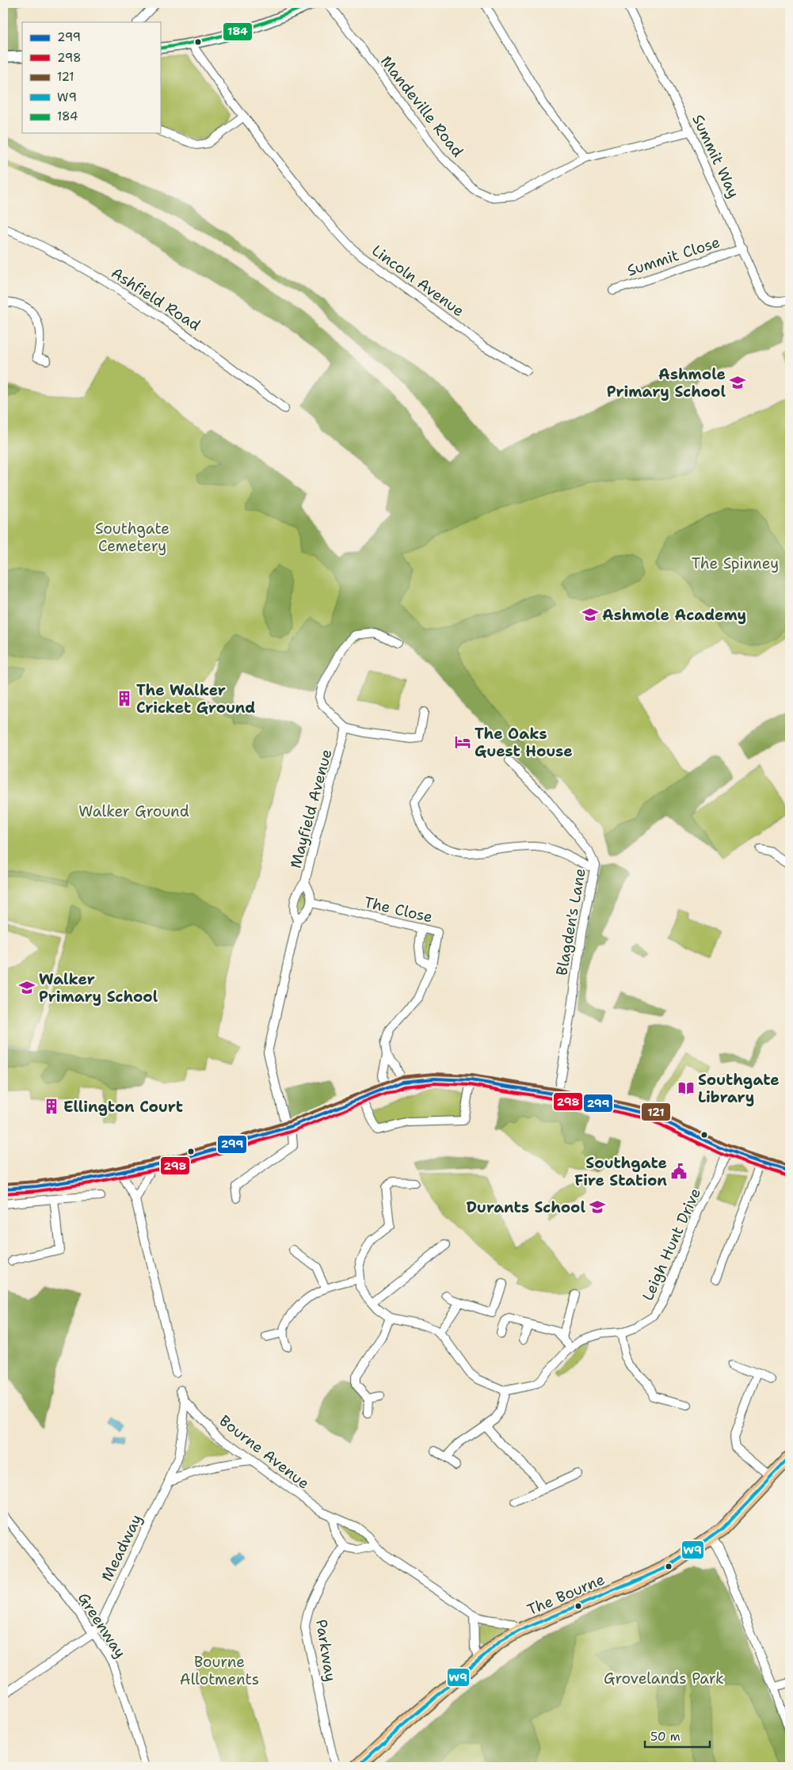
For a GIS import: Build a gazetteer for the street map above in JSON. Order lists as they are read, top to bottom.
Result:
{
  "streets": {
    "main road": ["The Bourne"],
    "street": [
      "Mandeville Road",
      "Summit Way",
      "Summit Close",
      "Lincoln Avenue",
      "Ashfield Road",
      "Mayfield Avenue",
      "The Close",
      "Blagden's Lane",
      "Leigh Hunt Drive",
      "Bourne Avenue",
      "Meadway",
      "Greenway",
      "Parkway"
    ]
  },
  "crossings": [
    ["Mandeville Road", "Summit Way"],
    ["Summit Way", "Summit Close"],
    ["Mayfield Avenue", "The Close"],
    ["Bourne Avenue", "Meadway"],
    ["Bourne Avenue", "The Bourne"],
    ["Meadway", "Greenway"]
  ],
  "parks": [
    "Southgate Cemetery",
    "The Spinney",
    "Walker Ground",
    "Bourne Allotments",
    "Grovelands Park"
  ],
  "places": {
    "school or university": [
      "Ashmole Primary School",
      "Ashmole Academy",
      "Walker Primary School",
      "Durants School"
    ],
    "building": ["The Walker Cricket Ground", "Ellington Court"],
    "hotel": ["The Oaks Guest House"],
    "library": ["Southgate Library"],
    "public building": ["Southgate Fire Station"]
  },
  "lines": [
    "transit line 184",
    "transit line 121",
    "transit line 299",
    "transit line 298",
    "transit line W9"
  ],
  "legend": [
    "299",
    "298",
    "121",
    "W9",
    "184"
  ],
  "scale_bar": "50 m"
}
